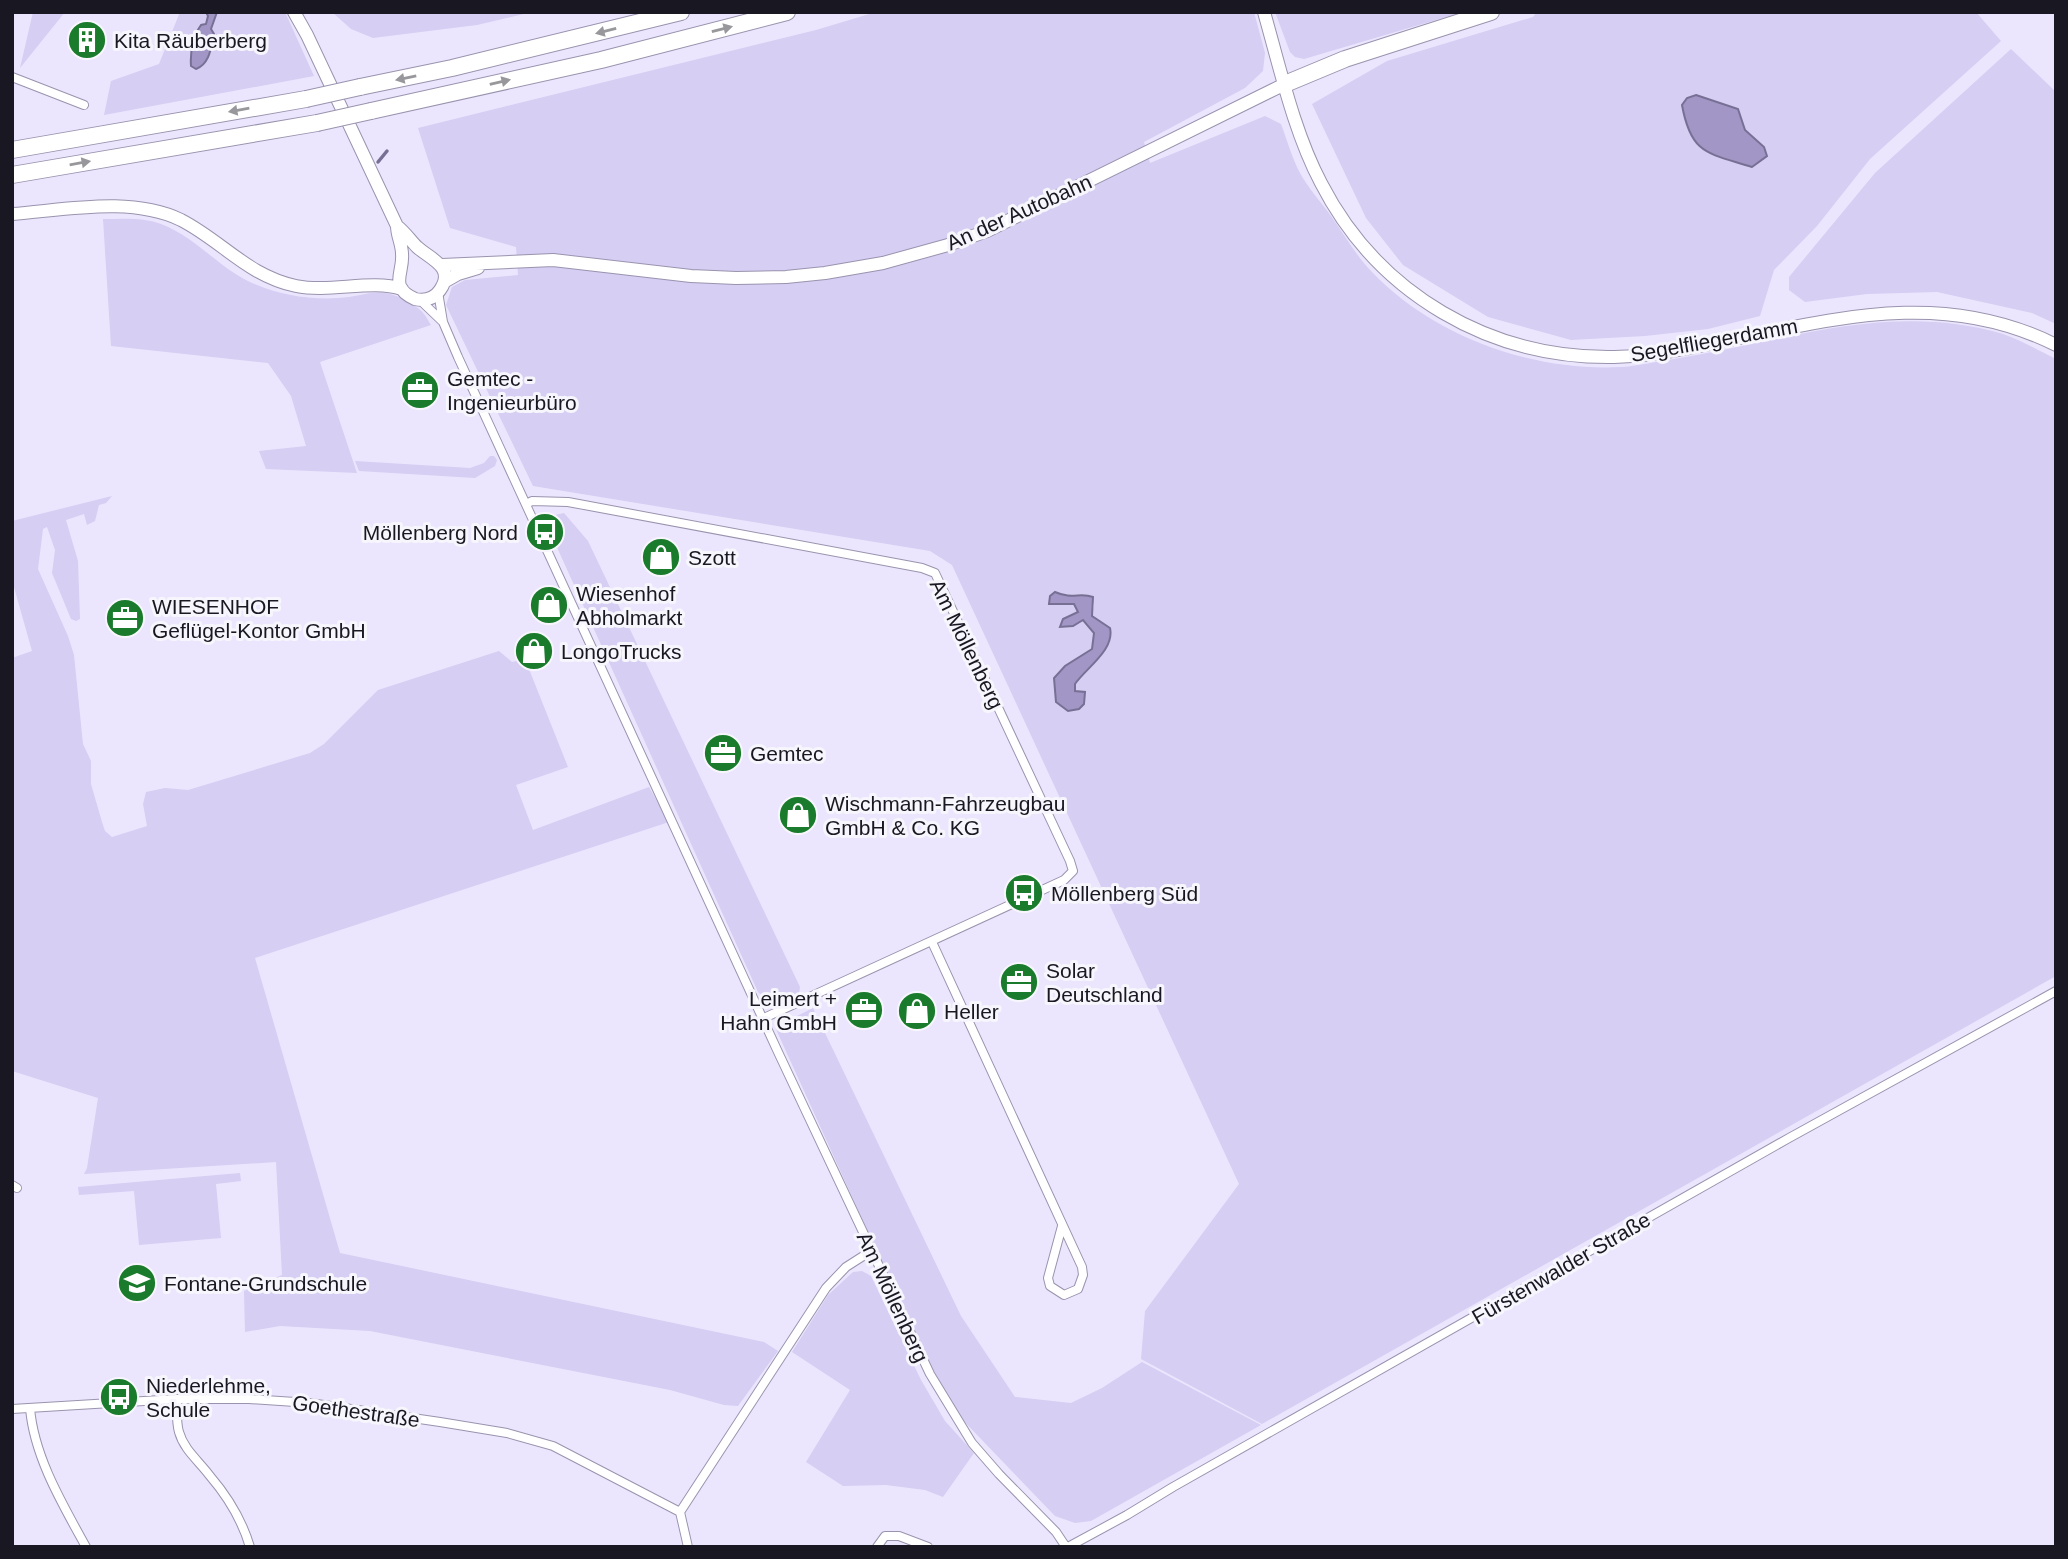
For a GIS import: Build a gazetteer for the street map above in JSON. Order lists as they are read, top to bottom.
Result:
{
  "streets": {
    "main road": ["An der Autobahn", "Segelfliegerdamm"],
    "street": ["Am Möllenberg", "Fürstenwalder Straße", "Goethestraße"]
  },
  "crossings": [
    ["An der Autobahn", "Segelfliegerdamm"],
    ["An der Autobahn", "Am Möllenberg"],
    ["Am Möllenberg", "Fürstenwalder Straße"]
  ],
  "places": {
    "building": ["Kita Räuberberg"],
    "office": [
      "Gemtec - Ingenieurbüro",
      "WIESENHOF Geflügel-Kontor GmbH",
      "Gemtec",
      "Solar Deutschland",
      "Leimert + Hahn GmbH"
    ],
    "bus stop": ["Möllenberg Nord", "Möllenberg Süd", "Niederlehme, Schule"],
    "shop": [
      "Szott",
      "Wiesenhof Abholmarkt",
      "LongoTrucks",
      "Wischmann-Fahrzeugbau GmbH & Co. KG",
      "Heller"
    ],
    "school or university": ["Fontane-Grundschule"]
  }
}
